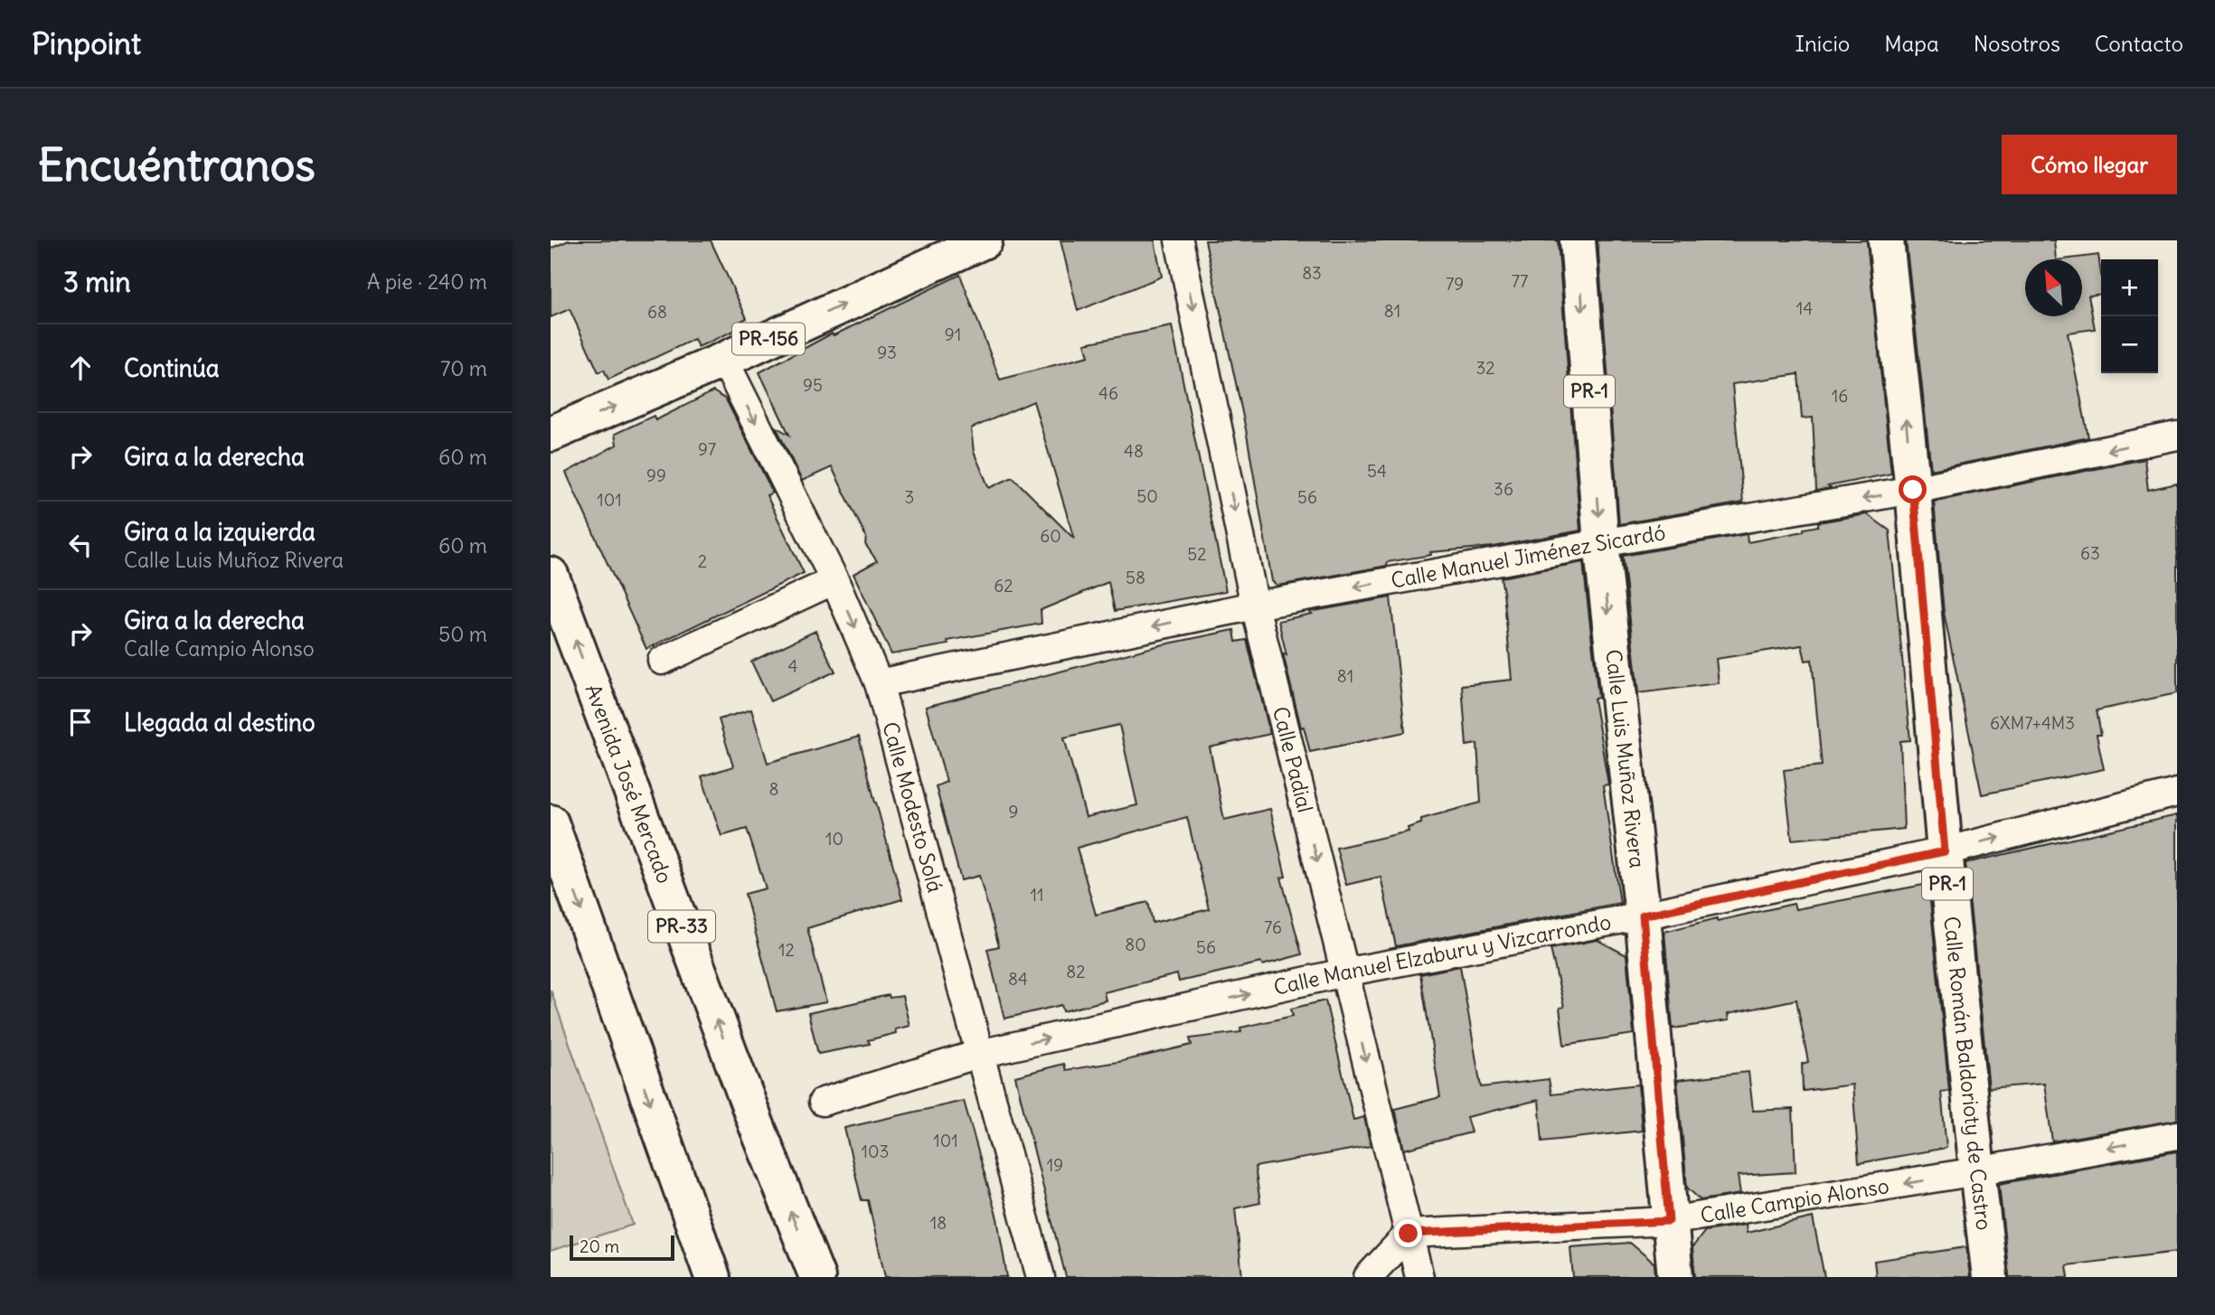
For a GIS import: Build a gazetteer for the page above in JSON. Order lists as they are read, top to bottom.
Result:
{
  "streets": {
    "main road": [
      "PR-156",
      "PR-1",
      "Calle Luis Muñoz Rivera",
      "Avenida José Mercado",
      "PR-33",
      "Calle Román Baldorioty de Castro"
    ],
    "street": [
      "Calle Manuel Jiménez Sicardó",
      "Calle Padial",
      "Calle Modesto Solá",
      "Calle Manuel Elzaburu y Vizcarrondo",
      "Calle Campio Alonso"
    ]
  },
  "crossings": [
    ["PR-156", "Calle Modesto Solá"],
    ["PR-1", "Calle Manuel Jiménez Sicardó"],
    ["PR-1", "Calle Román Baldorioty de Castro"],
    ["Calle Manuel Jiménez Sicardó", "Calle Luis Muñoz Rivera"],
    ["Calle Manuel Jiménez Sicardó", "Calle Padial"],
    ["Calle Manuel Jiménez Sicardó", "Calle Modesto Solá"],
    ["Calle Manuel Jiménez Sicardó", "Calle Román Baldorioty de Castro"],
    ["Calle Luis Muñoz Rivera", "Calle Manuel Elzaburu y Vizcarrondo"],
    ["Calle Luis Muñoz Rivera", "Calle Campio Alonso"],
    ["Calle Padial", "Calle Manuel Elzaburu y Vizcarrondo"],
    ["Calle Padial", "Calle Campio Alonso"],
    ["Calle Modesto Solá", "Calle Manuel Elzaburu y Vizcarrondo"],
    ["Calle Manuel Elzaburu y Vizcarrondo", "Calle Román Baldorioty de Castro"],
    ["Calle Román Baldorioty de Castro", "Calle Campio Alonso"]
  ],
  "one_way": [
    "Calle Manuel Jiménez Sicardó",
    "Calle Luis Muñoz Rivera",
    "Calle Padial",
    "Calle Modesto Solá",
    "Calle Manuel Elzaburu y Vizcarrondo",
    "Calle Campio Alonso"
  ],
  "house_numbers": [
    "83",
    "77",
    "79",
    "14",
    "81",
    "68",
    "91",
    "93",
    "32",
    "95",
    "46",
    "16",
    "97",
    "48",
    "54",
    "99",
    "36",
    "50",
    "3",
    "56",
    "101",
    "60",
    "63",
    "52",
    "2",
    "58",
    "62",
    "4",
    "81",
    "6XM7+4M3",
    "8",
    "9",
    "10",
    "11",
    "76",
    "80",
    "56",
    "12",
    "82",
    "84",
    "101",
    "103",
    "19",
    "18"
  ],
  "scale_bar": "20 m",
  "north": "top left",
  "page": {
    "header": "Pinpoint",
    "nav": [
      "Inicio",
      "Mapa",
      "Nosotros",
      "Contacto"
    ],
    "buttons": "Cómo llegar",
    "title": "Encuéntranos",
    "heading": ["3 min", "A pie · 240 m"],
    "map_buttons": ["+", "−"],
    "list": [
      ["Continúa", "70 m"],
      ["Gira a la derecha", "60 m"],
      ["Gira a la izquierda", "Calle Luis Muñoz Rivera", "60 m"],
      ["Gira a la derecha", "Calle Campio Alonso", "50 m"],
      "Llegada al destino"
    ],
    "scale": "20 m"
  }
}
